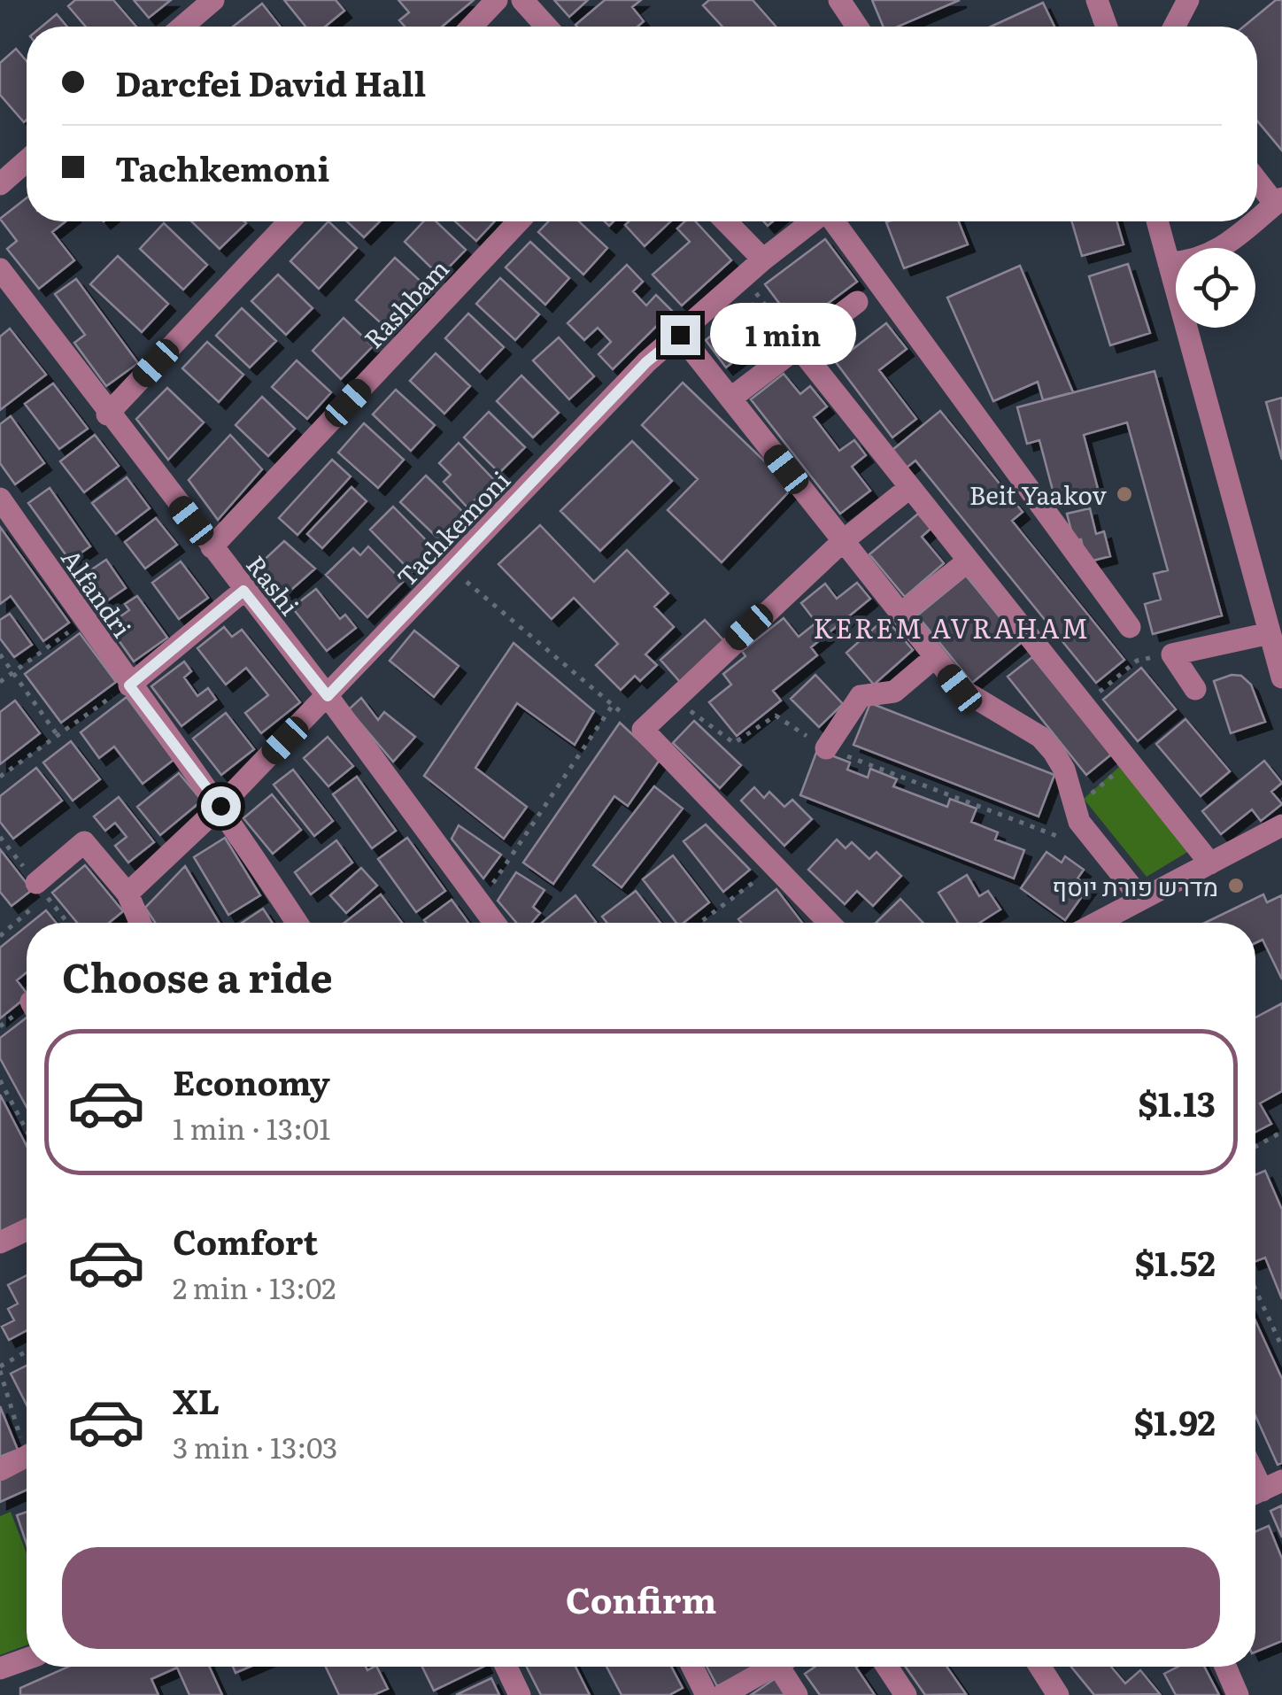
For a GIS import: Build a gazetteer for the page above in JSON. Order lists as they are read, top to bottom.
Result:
{
  "streets": {
    "street": [
      "Rashbam",
      "Tachkemoni",
      "Rashi",
      "Alfandri"
    ]
  },
  "crossings": [
    ["Rashbam", "Rashi"],
    ["Tachkemoni", "Rashi"],
    ["Tachkemoni", "Alfandri"]
  ],
  "districts": ["KEREM AVRAHAM"],
  "places": ["Beit Yaakov", "מדרש פורת יוסף"],
  "page": {
    "banner": ["Darcfei David Hall", "Tachkemoni"],
    "bubble": "1 min",
    "heading": "Choose a ride",
    "list": [
      {
        "name": "Economy",
        "note": "1 min · 13:01",
        "value": "$1.13"
      },
      {
        "name": "Comfort",
        "note": "2 min · 13:02",
        "value": "$1.52"
      },
      {
        "name": "XL",
        "note": "3 min · 13:03",
        "value": "$1.92"
      }
    ],
    "buttons": "Confirm"
  }
}
